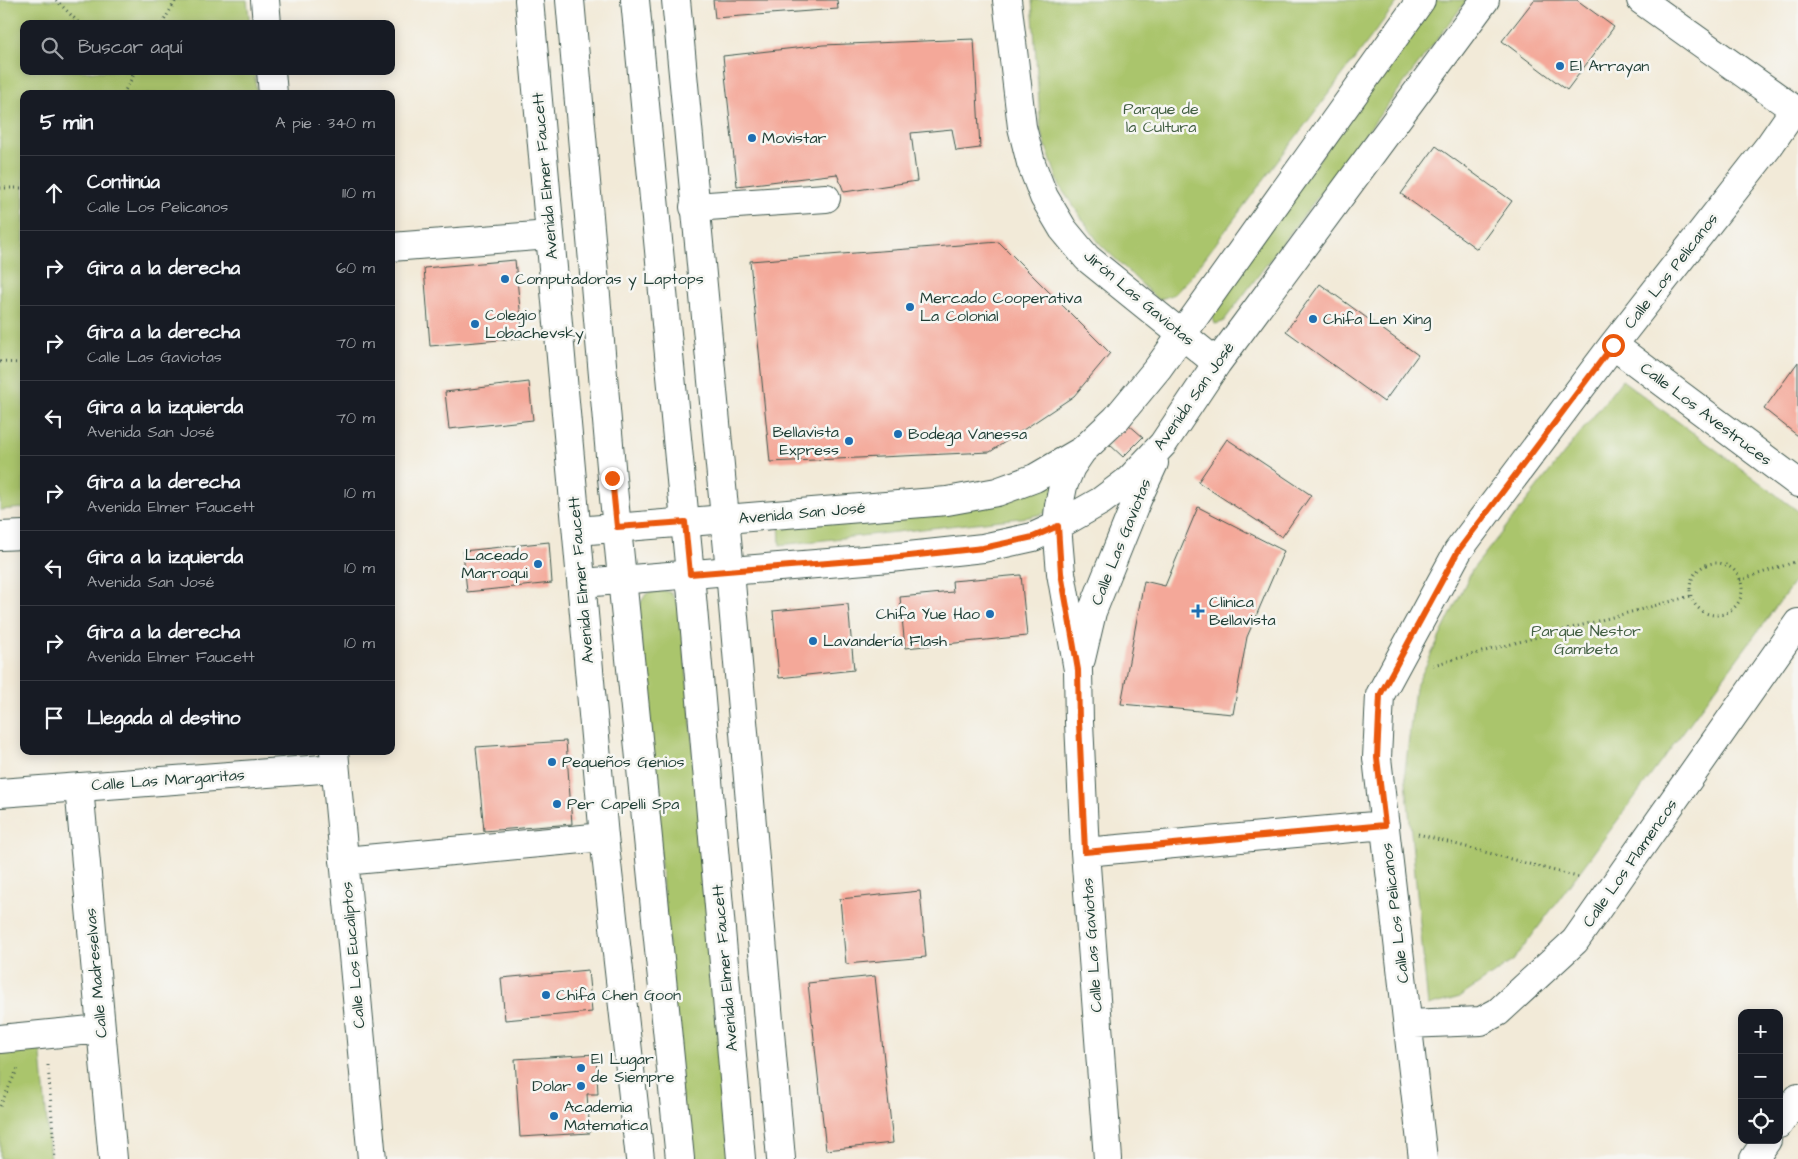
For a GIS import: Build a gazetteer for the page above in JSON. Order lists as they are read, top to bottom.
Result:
{
  "streets": {
    "street": [
      "Avenida Elmer Faucett",
      "Calle Los Pelicanos",
      "Jirón Las Gaviotas",
      "Avenida San José",
      "Calle Los Avestruces",
      "Calle Las Gaviotas",
      "Calle Las Margaritas",
      "Calle Los Flamencos",
      "Calle Los Eucaliptos",
      "Calle Madreselvas"
    ]
  },
  "crossings": [
    ["Avenida Elmer Faucett", "Avenida San José"],
    ["Calle Los Pelicanos", "Calle Los Avestruces"],
    ["Calle Los Pelicanos", "Calle Los Flamencos"],
    ["Jirón Las Gaviotas", "Avenida San José"],
    ["Avenida San José", "Calle Las Gaviotas"],
    ["Calle Las Margaritas", "Calle Los Eucaliptos"],
    ["Calle Las Margaritas", "Calle Madreselvas"]
  ],
  "parks": ["Parque de la Cultura", "Parque Nestor Gambeta"],
  "places": {
    "other": [
      "El Arrayan",
      "Movistar",
      "Computadoras y Laptops",
      "Mercado Cooperativa La Colonial",
      "Chifa Len Xing",
      "Colegio Lobachevsky",
      "Bodega Vanessa",
      "Bellavista Express",
      "Laceado Marroqui",
      "Chifa Yue Hao",
      "Lavandería Flash",
      "Pequeños Genios",
      "Per Capelli Spa",
      "Chifa Chen Goon",
      "El Lugar de Siempre",
      "Dolar",
      "Academia Matematica"
    ],
    "health": ["Clinica Bellavista"]
  },
  "page": {
    "search": "Buscar aquí",
    "heading": ["5 min", "A pie · 340 m"],
    "list": [
      ["Continúa", "Calle Los Pelicanos", "110 m"],
      ["Gira a la derecha", "60 m"],
      ["Gira a la derecha", "Calle Las Gaviotas", "70 m"],
      ["Gira a la izquierda", "Avenida San José", "70 m"],
      ["Gira a la derecha", "Avenida Elmer Faucett", "10 m"],
      ["Gira a la izquierda", "Avenida San José", "10 m"],
      ["Gira a la derecha", "Avenida Elmer Faucett", "10 m"],
      "Llegada al destino"
    ],
    "map_buttons": ["+", "−"]
  }
}
